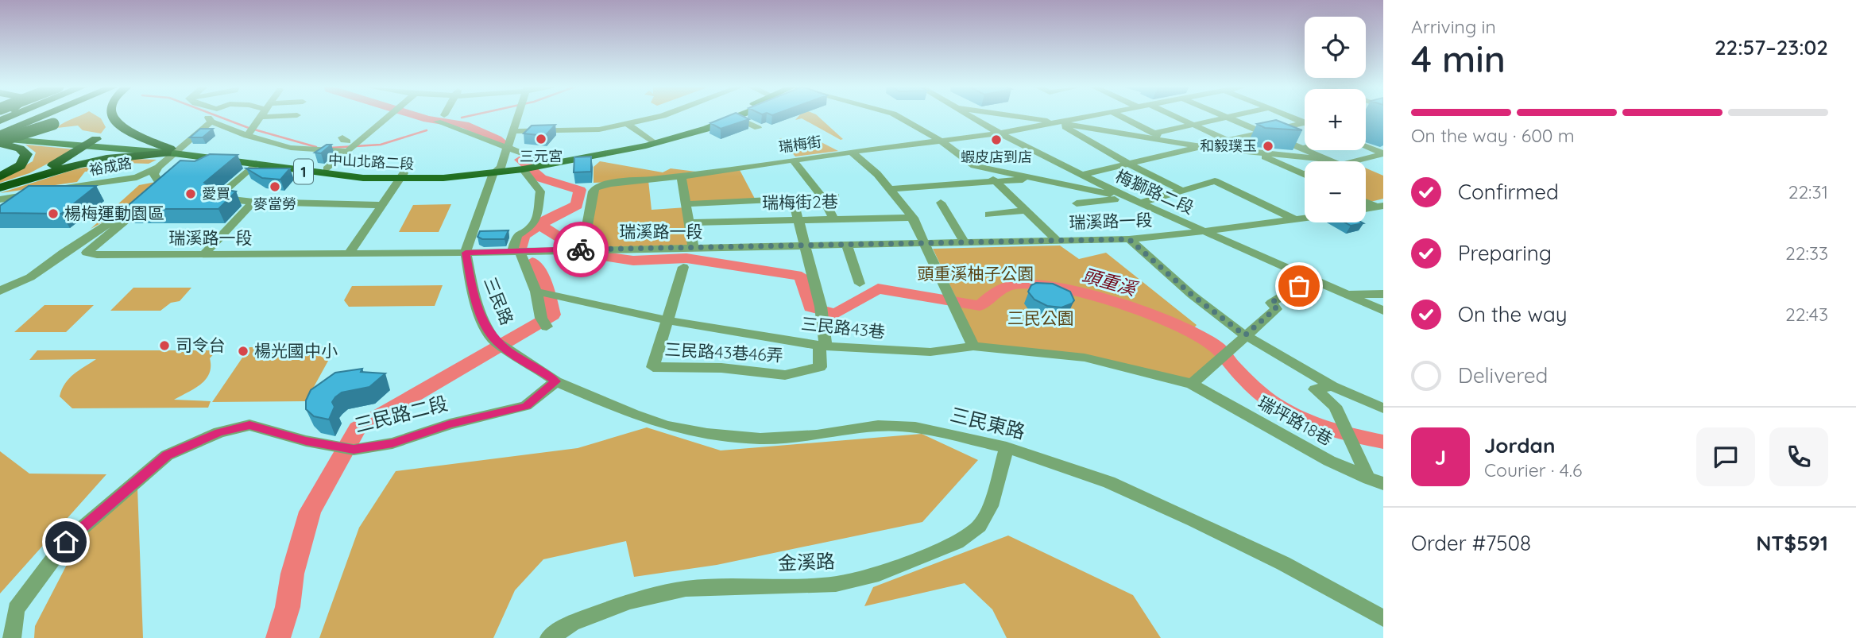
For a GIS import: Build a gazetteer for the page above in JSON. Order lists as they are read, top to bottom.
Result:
{
  "streets": {
    "highway": ["1"],
    "main road": ["中山北路二段"],
    "street": [
      "瑞梅街",
      "裕成路",
      "梅獅路二段",
      "瑞梅街2巷",
      "瑞溪路一段",
      "三民路",
      "三民路43巷",
      "三民路43巷46弄",
      "三民路二段",
      "瑞坪路18巷",
      "三民東路",
      "金溪路"
    ]
  },
  "crossings": [
    ["瑞梅街", "梅獅路二段"],
    ["瑞梅街", "瑞溪路一段"],
    ["中山北路二段", "裕成路"],
    ["中山北路二段", "1"],
    ["中山北路二段", "三民路"],
    ["梅獅路二段", "瑞溪路一段"],
    ["瑞溪路一段", "三民路"],
    ["三民路", "三民路二段"],
    ["三民路", "三民東路"],
    ["三民路43巷", "三民路43巷46弄"],
    ["三民路43巷", "瑞坪路18巷"],
    ["三民路二段", "三民東路"],
    ["三民東路", "金溪路"]
  ],
  "water": ["頭重溪"],
  "parks": ["頭重溪柚子公園", "三民公園"],
  "places": [
    "三元宮",
    "蝦皮店到店",
    "和毅璞玉",
    "麥當勞",
    "愛買",
    "楊梅運動園區",
    "司令台",
    "楊光國中小"
  ],
  "page": {
    "heading": ["4 min", "Arriving in", "22:57–23:02"],
    "panel": [
      "Jordan",
      "Courier · 4.6",
      "Order #7508",
      "NT$591"
    ],
    "map_buttons": ["+", "−"],
    "bar": "On the way · 600 m",
    "list": [
      ["Confirmed", "22:31"],
      ["Preparing", "22:33"],
      ["On the way", "22:43"],
      "Delivered"
    ],
    "round": "J"
  }
}
